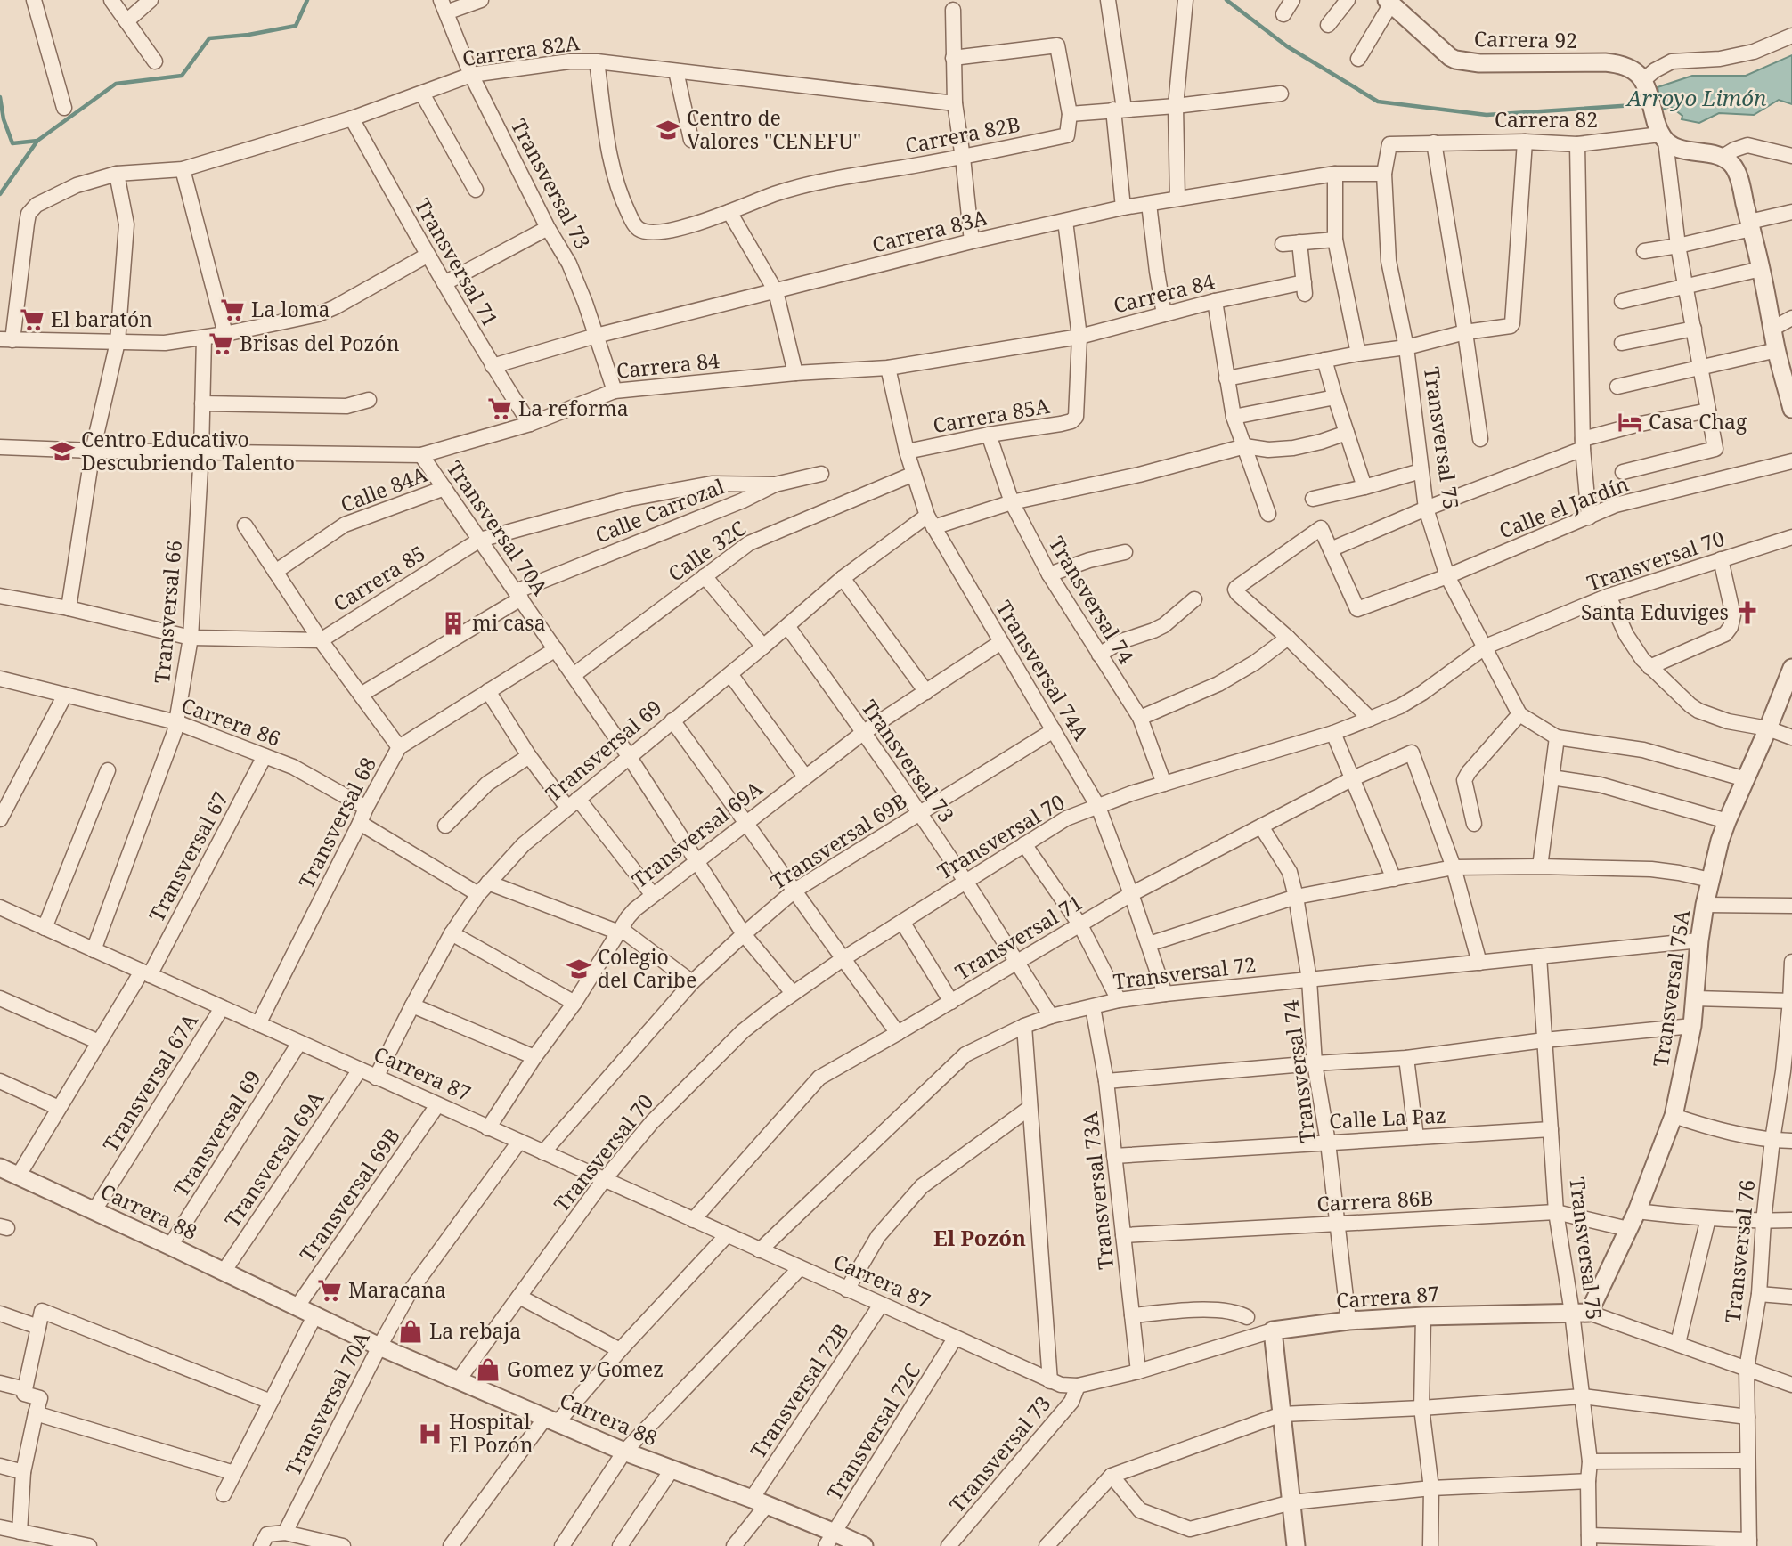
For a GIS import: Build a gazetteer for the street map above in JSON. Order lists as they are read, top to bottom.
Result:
{
  "streets": {
    "street": [
      "Carrera 92",
      "Carrera 82A",
      "Carrera 82",
      "Carrera 82B",
      "Transversal 73",
      "Carrera 83A",
      "Transversal 71",
      "Carrera 84",
      "Carrera 85A",
      "Transversal 75",
      "Calle 84A",
      "Calle el Jardín",
      "Calle Carrozal",
      "Transversal 70A",
      "Calle 32C",
      "Transversal 70",
      "Carrera 85",
      "Transversal 74",
      "Transversal 66",
      "Transversal 74A",
      "Carrera 86",
      "Transversal 69",
      "Transversal 68",
      "Transversal 69A",
      "Transversal 69B",
      "Transversal 67",
      "Transversal 72",
      "Transversal 75A",
      "Carrera 87",
      "Transversal 67A",
      "Calle La Paz",
      "Transversal 73A",
      "Carrera 86B",
      "Carrera 88",
      "Transversal 76",
      "Transversal 72B",
      "Transversal 72C"
    ]
  },
  "crossings": [
    ["Carrera 82A", "Carrera 82B"],
    ["Carrera 82A", "Transversal 73"],
    ["Carrera 82A", "Transversal 71"],
    ["Carrera 82", "Transversal 75"],
    ["Transversal 73", "Carrera 83A"],
    ["Transversal 73", "Transversal 71"],
    ["Transversal 73", "Carrera 84"],
    ["Transversal 73", "Transversal 70"],
    ["Transversal 73", "Transversal 69"],
    ["Transversal 73", "Transversal 69A"],
    ["Transversal 73", "Transversal 69B"],
    ["Transversal 73", "Transversal 72"],
    ["Transversal 73", "Carrera 87"],
    ["Carrera 83A", "Transversal 71"],
    ["Carrera 83A", "Transversal 75"],
    ["Transversal 71", "Carrera 84"],
    ["Transversal 71", "Transversal 74"],
    ["Transversal 71", "Transversal 74A"],
    ["Transversal 71", "Carrera 87"],
    ["Carrera 84", "Carrera 85A"],
    ["Carrera 84", "Transversal 70A"],
    ["Carrera 84", "Transversal 66"],
    ["Carrera 84", "Transversal 74A"],
    ["Carrera 85A", "Transversal 74"],
    ["Carrera 85A", "Transversal 74A"],
    ["Transversal 75", "Calle el Jardín"],
    ["Transversal 75", "Transversal 70"],
    ["Transversal 75", "Transversal 72"],
    ["Transversal 75", "Transversal 75A"],
    ["Transversal 75", "Carrera 87"],
    ["Transversal 75", "Calle La Paz"],
    ["Transversal 75", "Carrera 86B"],
    ["Calle 84A", "Transversal 70A"],
    ["Calle 84A", "Transversal 68"],
    ["Calle Carrozal", "Transversal 70A"],
    ["Calle Carrozal", "Carrera 85"],
    ["Calle Carrozal", "Transversal 68"],
    ["Transversal 70A", "Calle 32C"],
    ["Transversal 70A", "Transversal 70"],
    ["Transversal 70A", "Carrera 85"],
    ["Transversal 70A", "Transversal 69"],
    ["Transversal 70A", "Transversal 69A"],
    ["Transversal 70A", "Transversal 69B"],
    ["Transversal 70A", "Carrera 87"],
    ["Transversal 70A", "Carrera 88"],
    ["Calle 32C", "Transversal 74A"],
    ["Transversal 70", "Transversal 74"],
    ["Transversal 70", "Transversal 74A"],
    ["Transversal 70", "Carrera 87"],
    ["Transversal 70", "Carrera 88"],
    ["Carrera 85", "Transversal 68"],
    ["Transversal 74", "Transversal 69"],
    ["Transversal 74", "Transversal 72"],
    ["Transversal 74", "Carrera 87"],
    ["Transversal 74", "Calle La Paz"],
    ["Transversal 74", "Carrera 86B"],
    ["Transversal 66", "Carrera 86"],
    ["Transversal 66", "Carrera 87"],
    ["Transversal 74A", "Transversal 69"],
    ["Transversal 74A", "Transversal 69A"],
    ["Transversal 74A", "Transversal 69B"],
    ["Transversal 74A", "Transversal 72"],
    ["Carrera 86", "Transversal 68"],
    ["Carrera 86", "Transversal 67"],
    ["Transversal 69", "Carrera 87"],
    ["Transversal 69", "Carrera 88"],
    ["Transversal 68", "Carrera 87"],
    ["Transversal 69A", "Carrera 87"],
    ["Transversal 69A", "Carrera 88"],
    ["Transversal 69B", "Carrera 87"],
    ["Transversal 69B", "Carrera 88"],
    ["Transversal 67", "Carrera 87"],
    ["Transversal 67", "Carrera 88"],
    ["Transversal 72", "Transversal 75A"],
    ["Transversal 72", "Carrera 87"],
    ["Transversal 72", "Transversal 73A"],
    ["Transversal 75A", "Carrera 87"],
    ["Transversal 75A", "Carrera 86B"],
    ["Carrera 87", "Transversal 67A"],
    ["Carrera 87", "Transversal 73A"],
    ["Carrera 87", "Transversal 76"],
    ["Carrera 87", "Transversal 72B"],
    ["Carrera 87", "Transversal 72C"],
    ["Transversal 67A", "Carrera 88"],
    ["Calle La Paz", "Transversal 73A"],
    ["Transversal 73A", "Carrera 86B"],
    ["Carrera 88", "Transversal 72B"],
    ["Carrera 88", "Transversal 72C"]
  ],
  "districts": ["El Pozón"],
  "water": ["Arroyo Limón"],
  "places": {
    "school or university": ["Centro de Valores \"CENEFU\"", "Centro Educativo Descubriendo Talento", "Colegio del Caribe"],
    "supermarket": [
      "La loma",
      "El baratón",
      "Brisas del Pozón",
      "La reforma",
      "Maracana"
    ],
    "hotel": ["Casa Chag"],
    "church": ["Santa Eduviges"],
    "building": ["mi casa"],
    "shop": ["La rebaja", "Gomez y Gomez"],
    "hospital": ["Hospital El Pozón"]
  }
}
